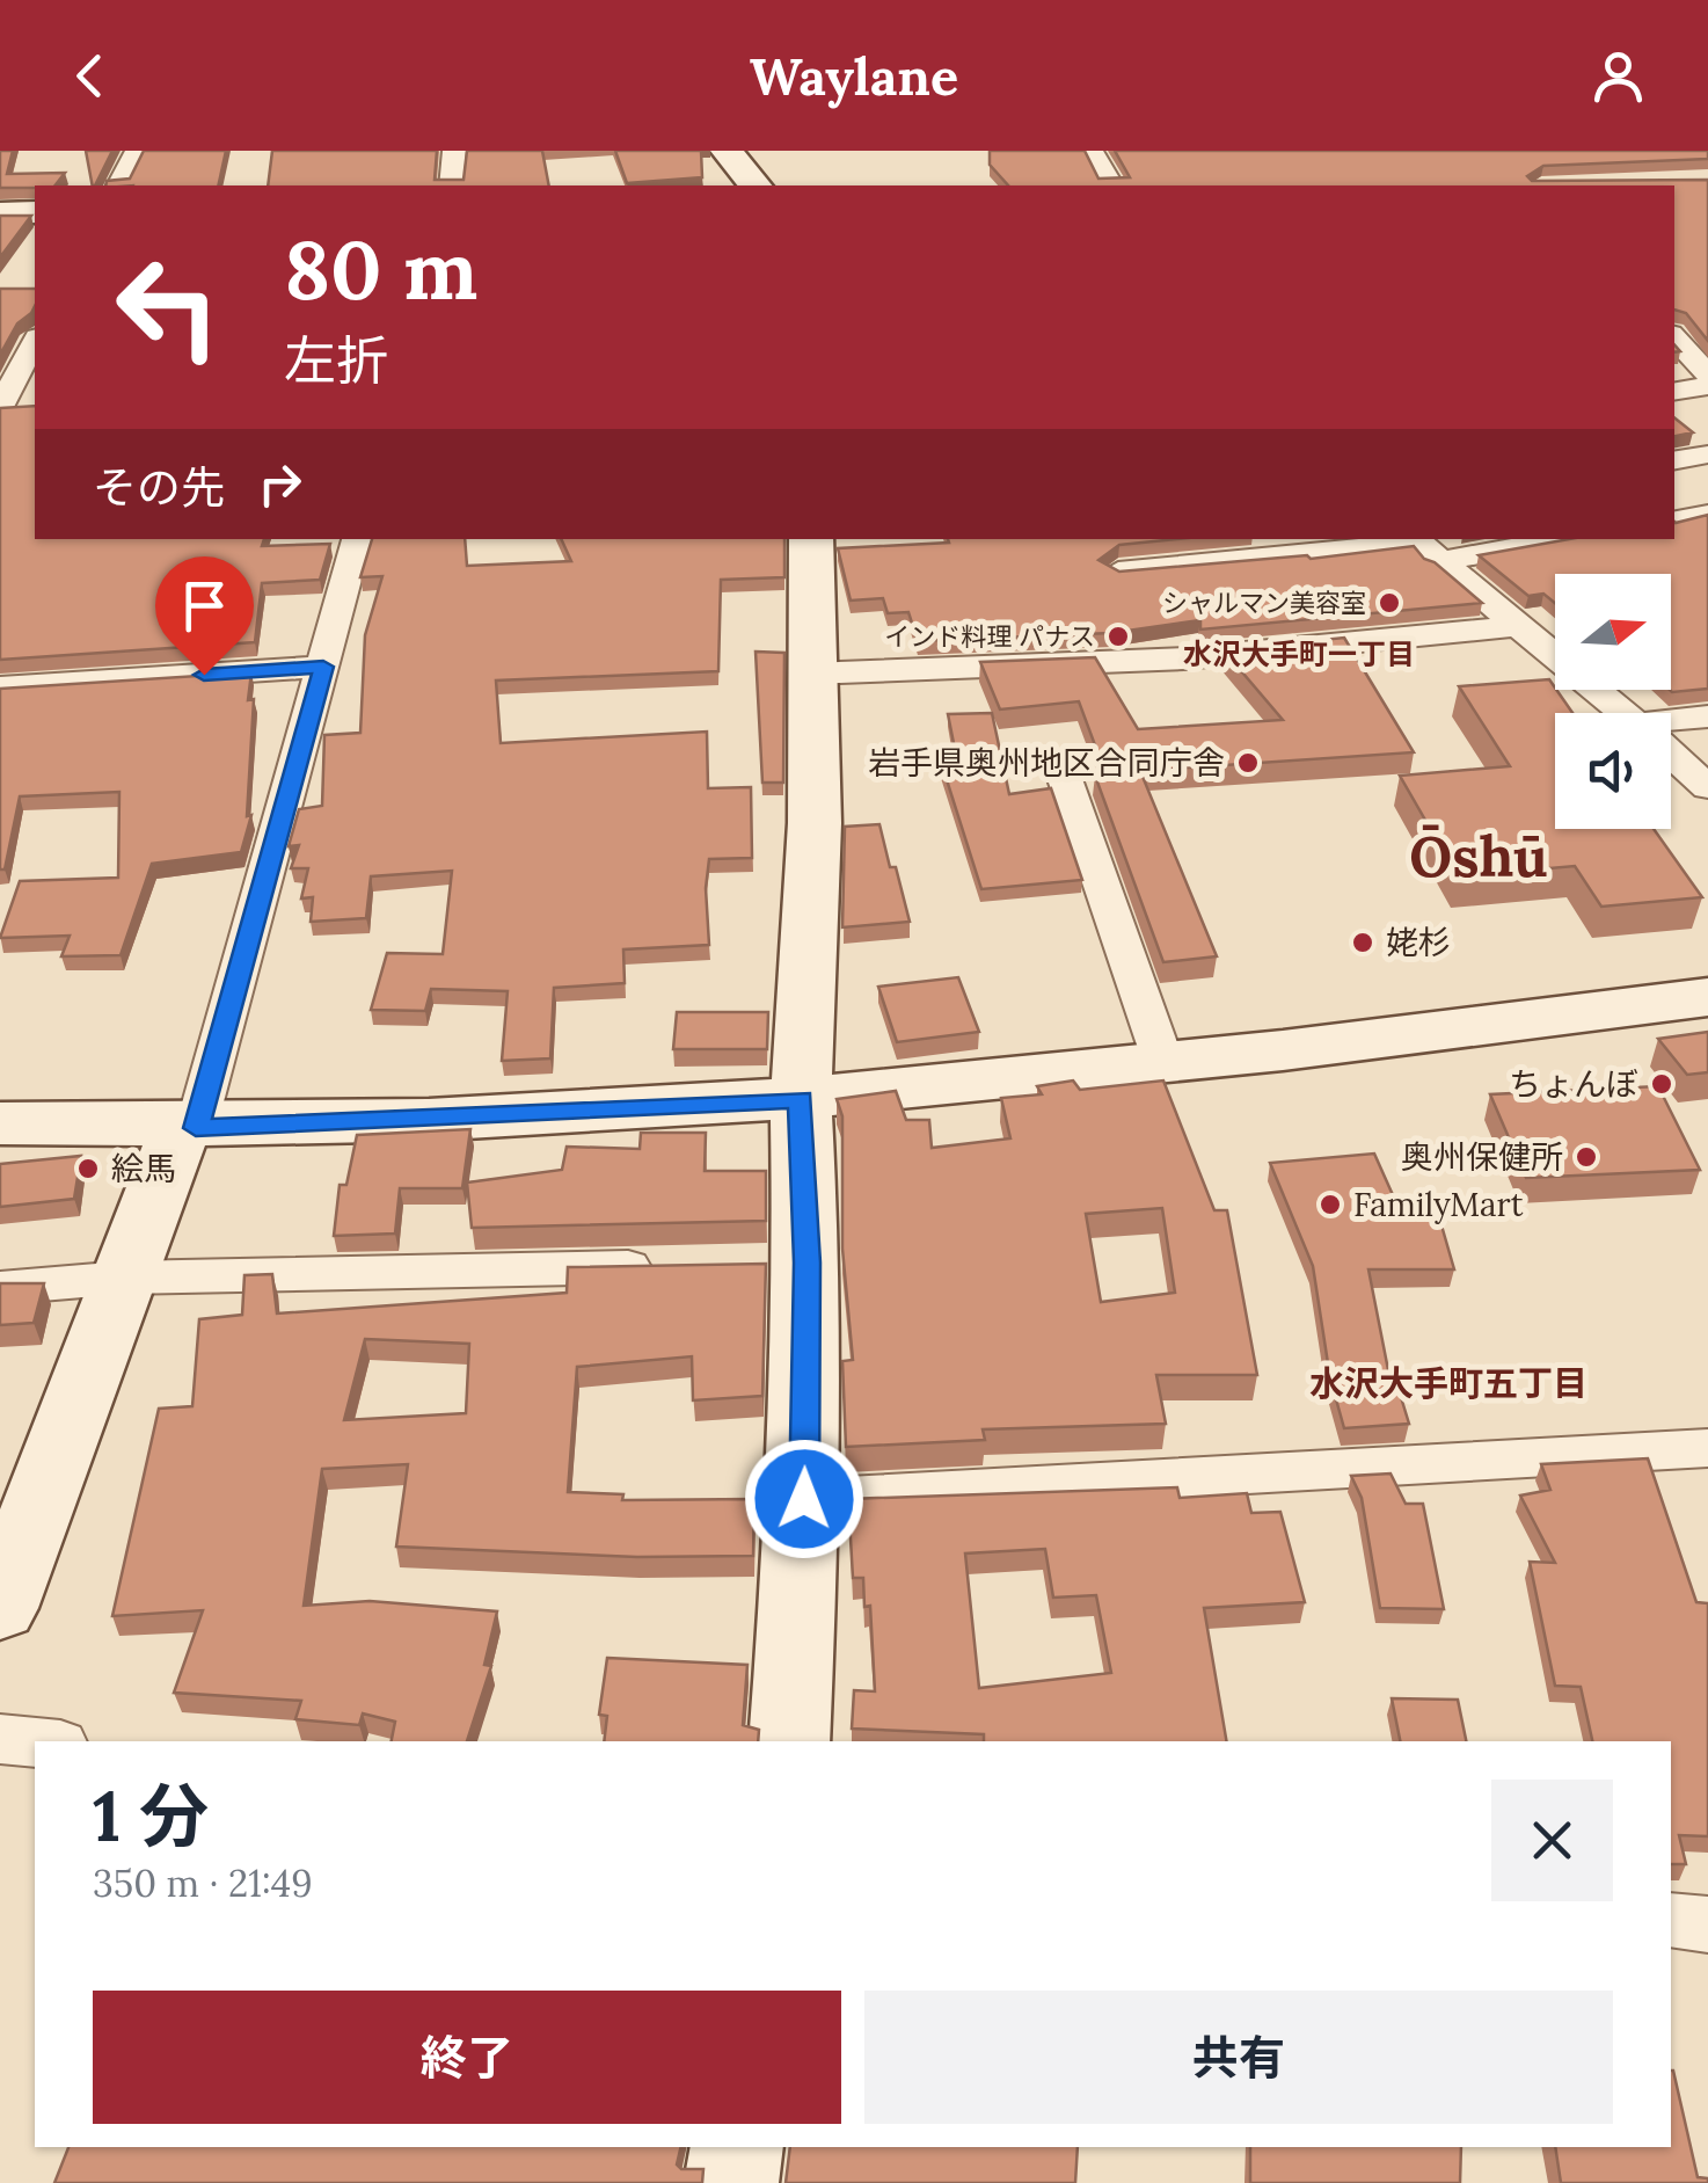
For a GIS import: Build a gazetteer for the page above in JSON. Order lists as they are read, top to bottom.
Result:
{
  "districts": ["水沢大手町一丁目", "Ōshū", "水沢大手町五丁目"],
  "places": [
    "シャルマン美容室",
    "インド料理 パナス",
    "岩手県奥州地区合同庁舎",
    "姥杉",
    "ちょんぼ",
    "奥州保健所",
    "絵馬",
    "FamilyMart"
  ],
  "north": "right",
  "page": {
    "header": "Waylane",
    "turn": ["80 m", "左折"],
    "then": "その先",
    "heading": ["1 分", "350 m · 21:49"],
    "buttons": ["終了", "共有"]
  }
}
